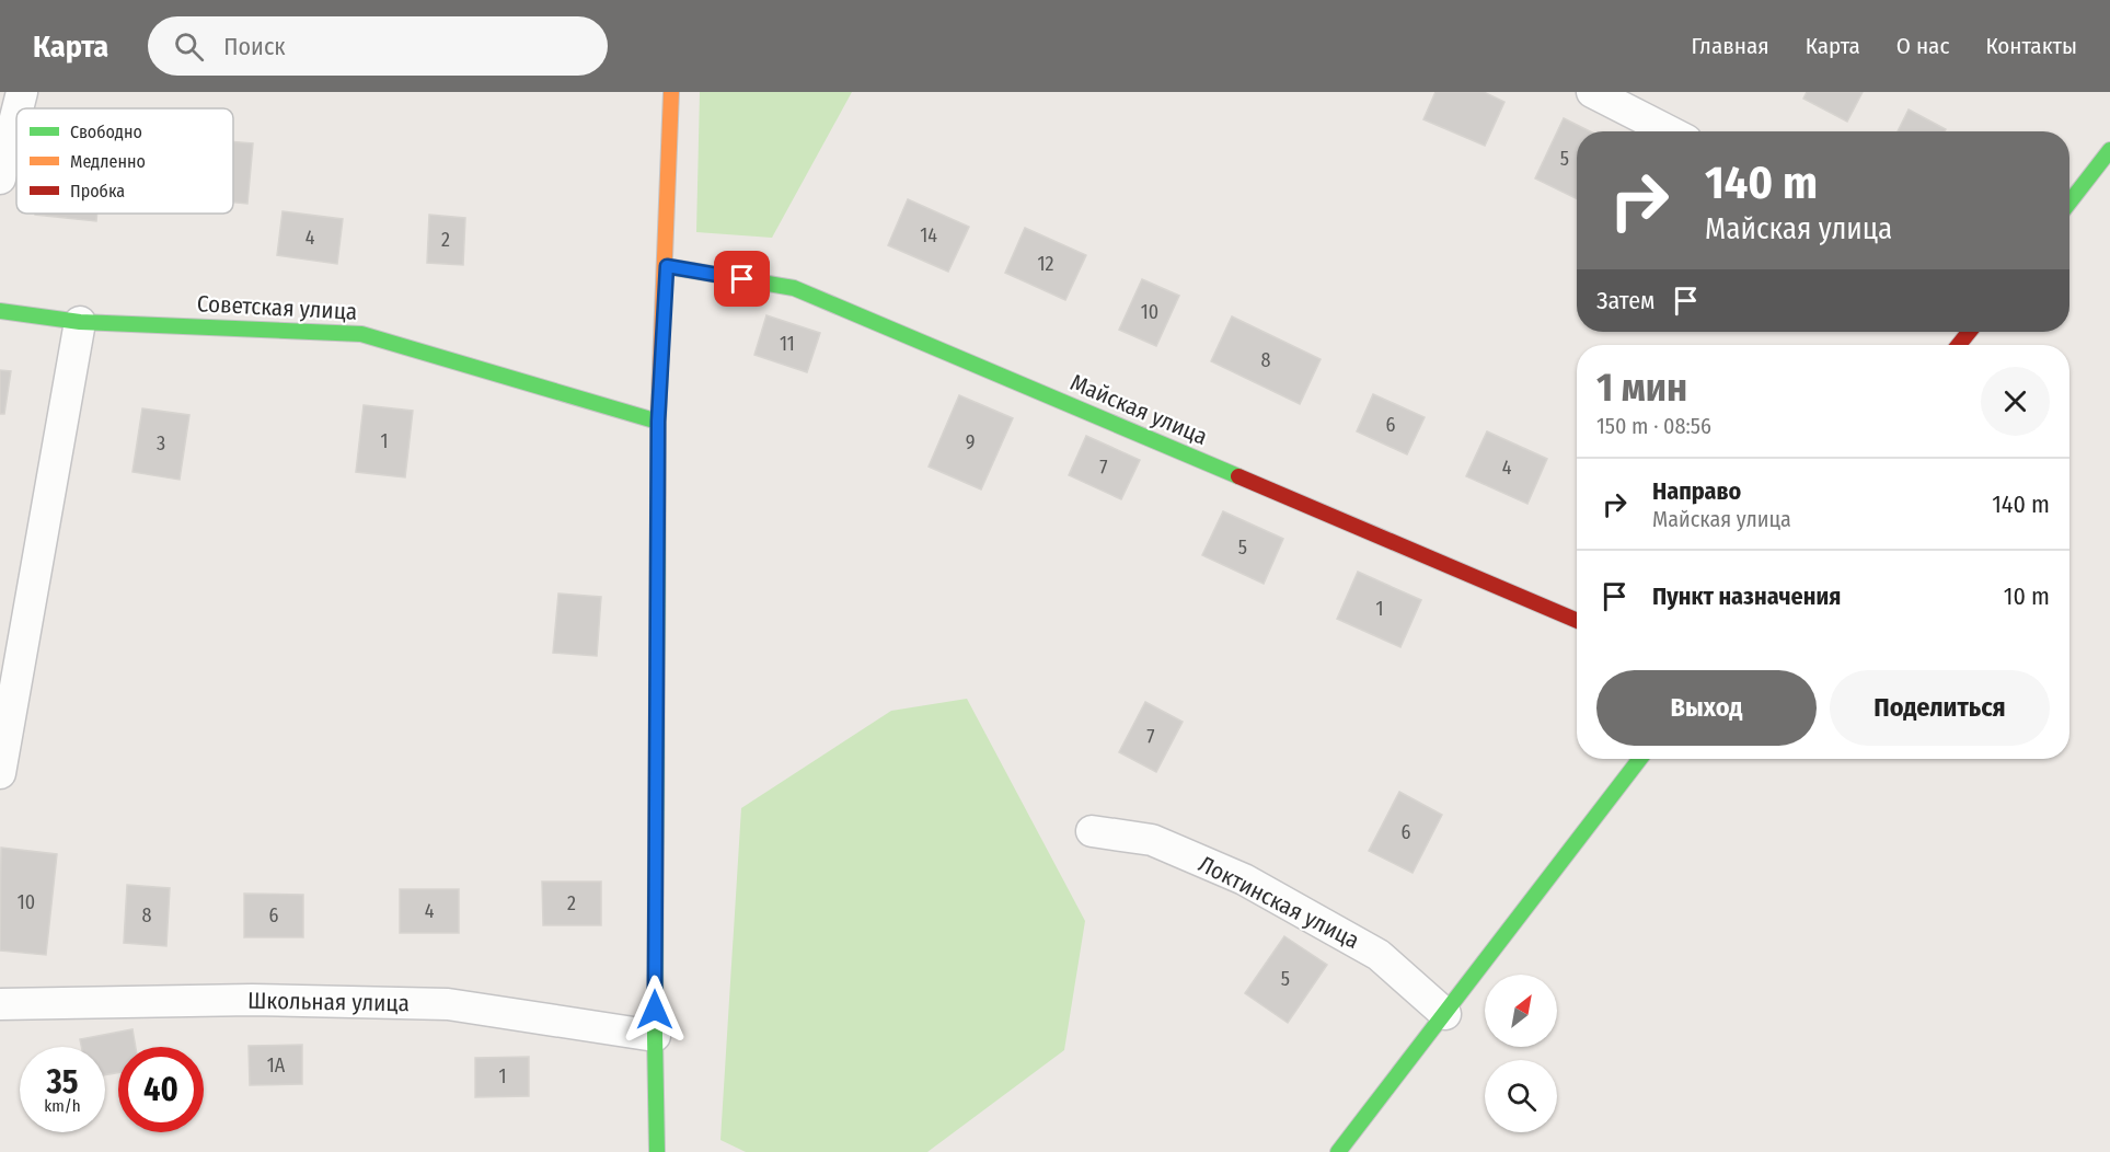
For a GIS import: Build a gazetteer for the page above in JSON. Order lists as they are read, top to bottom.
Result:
{
  "streets": {
    "street": [
      "Советская улица",
      "Майская улица",
      "Локтинская улица",
      "Школьная улица"
    ]
  },
  "house_numbers": [
    "5",
    "14",
    "4",
    "2",
    "12",
    "10",
    "11",
    "8",
    "6",
    "1",
    "9",
    "3",
    "7",
    "4",
    "5",
    "1",
    "7",
    "6",
    "10",
    "2",
    "4",
    "8",
    "6",
    "5",
    "1А",
    "1"
  ],
  "legend": ["Свободно", "Медленно", "Пробка"],
  "north": "top right",
  "page": {
    "header": "Карта",
    "search": "Поиск",
    "nav": [
      "Главная",
      "Карта",
      "О нас",
      "Контакты"
    ],
    "turn": ["140 m", "Майская улица"],
    "then": "Затем",
    "heading": ["1 мин", "150 m · 08:56"],
    "list": [
      {
        "name": "Направо",
        "note": "Майская улица",
        "value": "140 m"
      },
      {
        "name": "Пункт назначения",
        "value": "10 m"
      }
    ],
    "buttons": ["Выход", "Поделиться"],
    "speed": "35 km/h",
    "limit": "40"
  }
}
